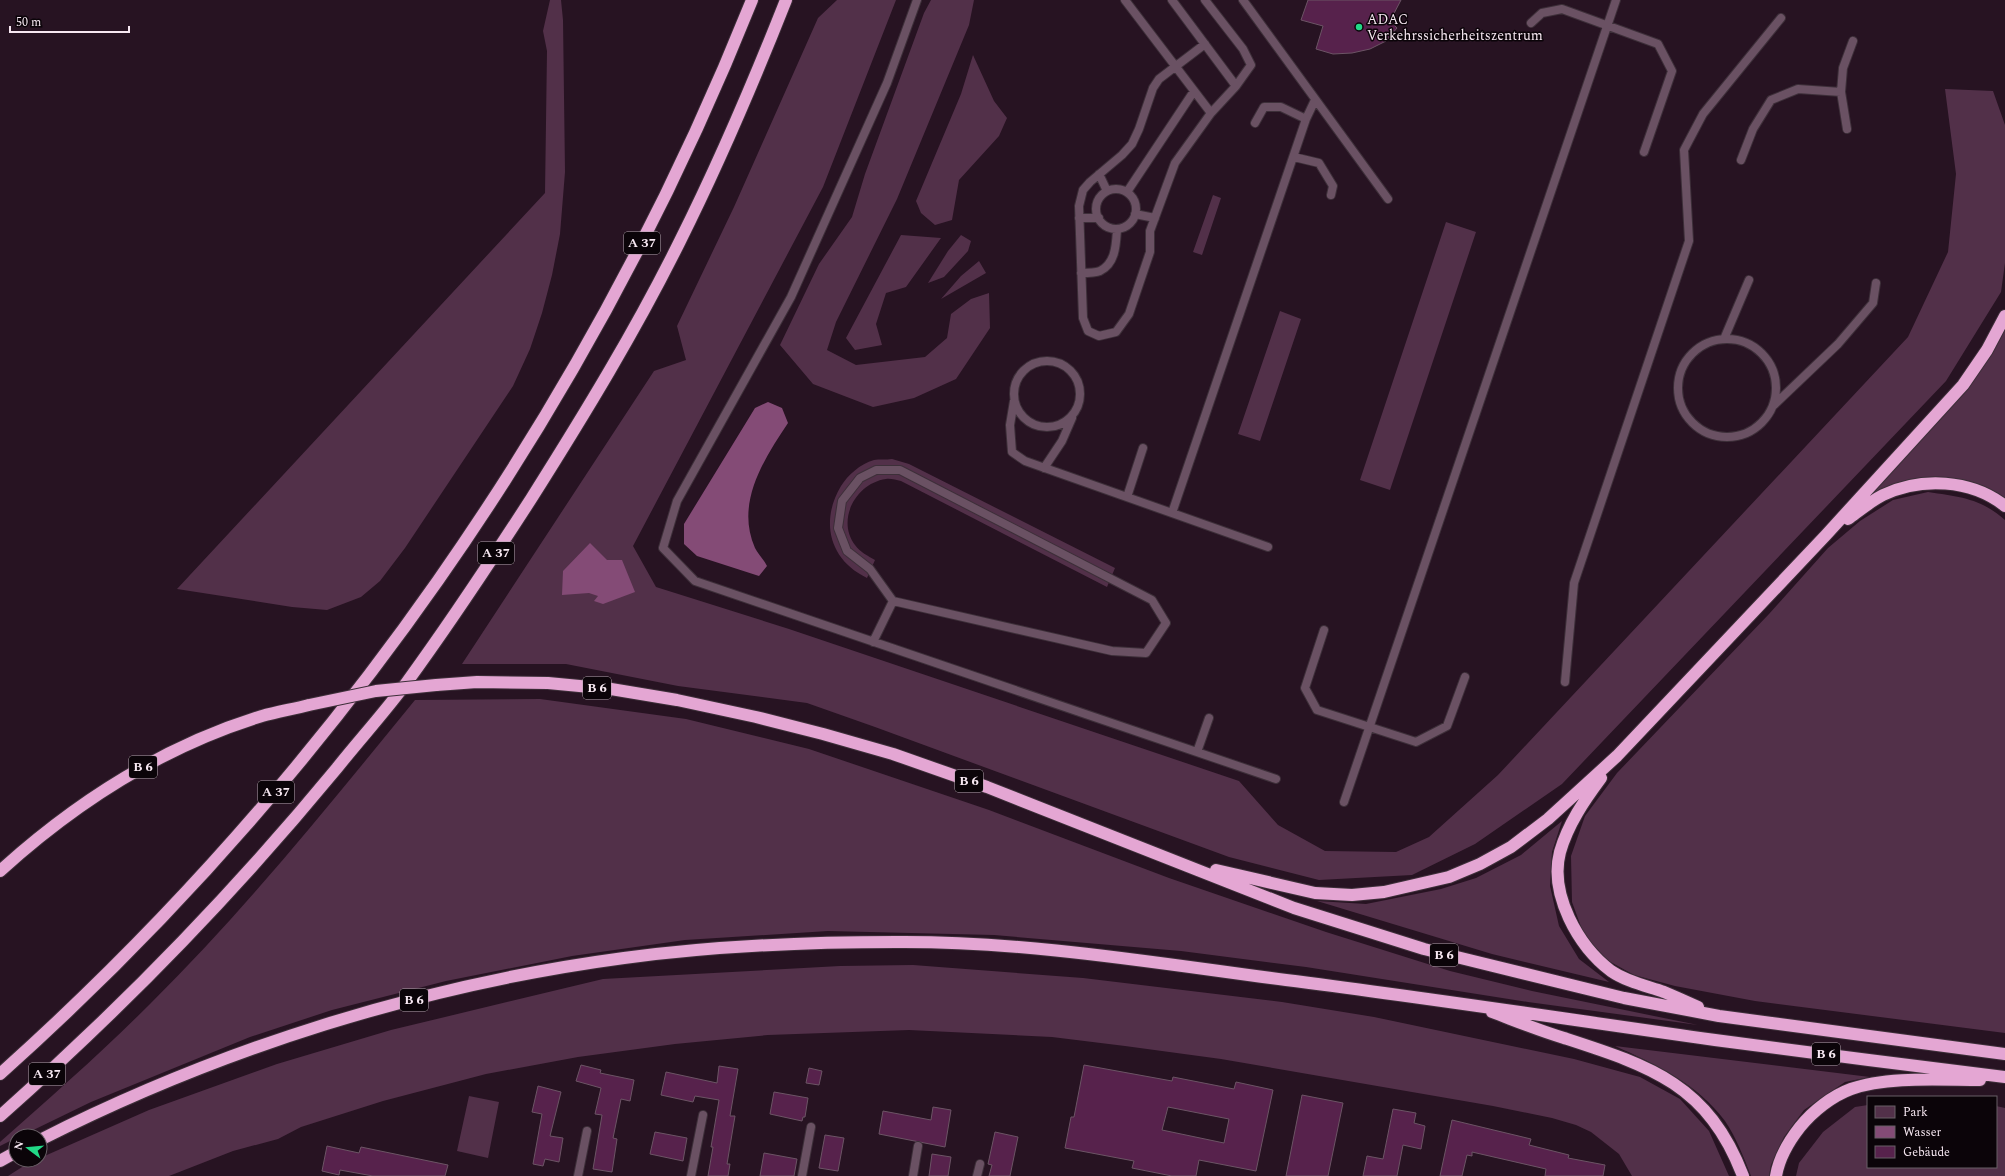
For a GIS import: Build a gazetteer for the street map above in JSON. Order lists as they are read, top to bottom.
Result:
{
  "streets": {
    "highway": ["A 37", "B 6"]
  },
  "places": ["ADAC Verkehrssicherheitszentrum"],
  "legend": ["Park", "Wasser", "Gebäude"],
  "scale_bar": "50 m",
  "north": "left"
}
